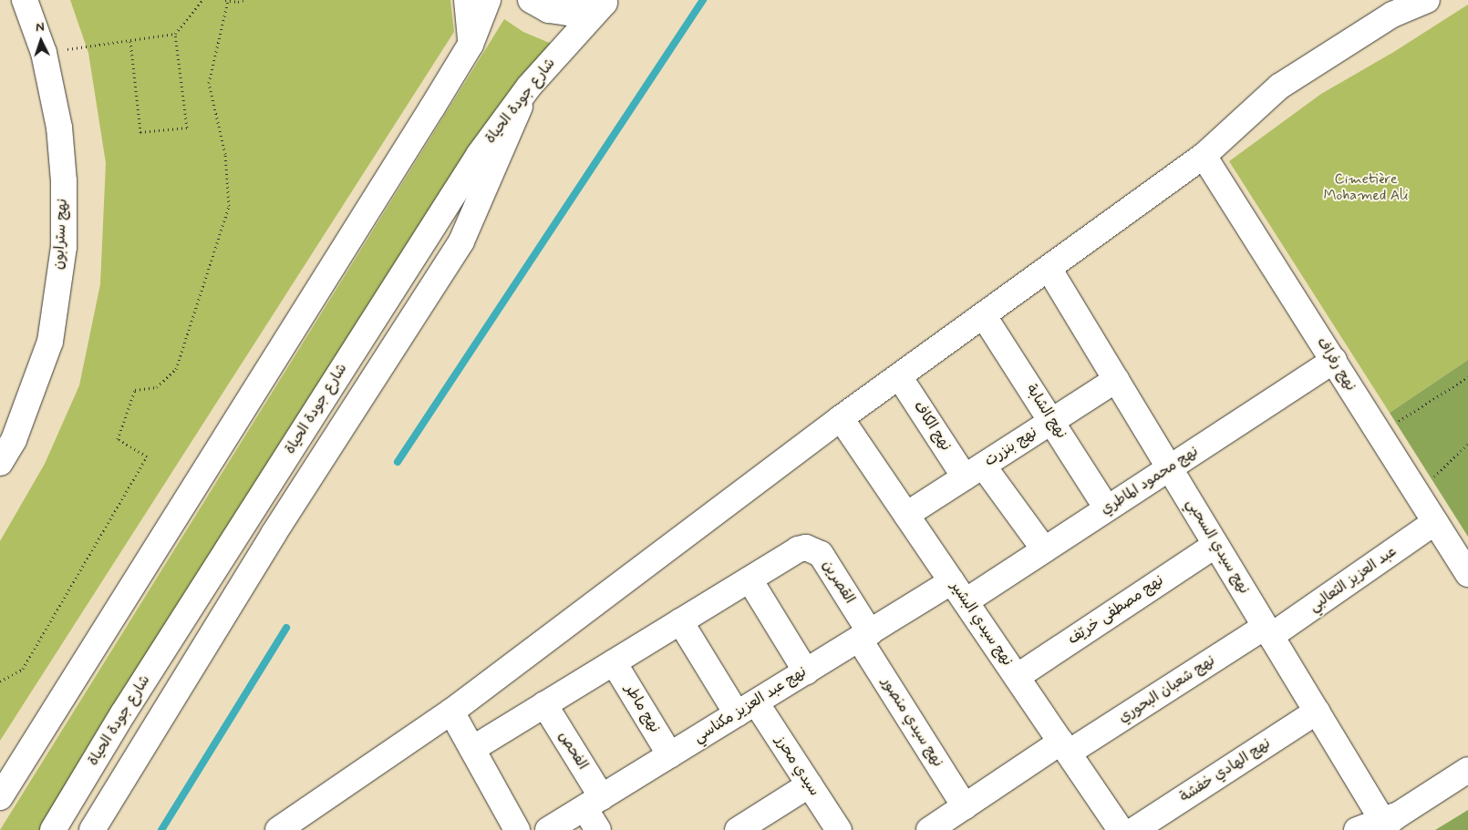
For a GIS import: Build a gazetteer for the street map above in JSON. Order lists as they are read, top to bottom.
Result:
{
  "streets": {
    "main road": [
      "شارع جودة الحياة",
      "نهج سترابون",
      "نهج رفراف",
      "نهج الشابة",
      "نهج الكاف",
      "نهج بنزرت",
      "نهج محمود الماطري",
      "نهج سيدي السحبي",
      "عبد العزيز الثعالبي",
      "القصرين",
      "نهج مصطفى خريّف",
      "نهج سيدي البشير",
      "نهج شعبان البحوري",
      "نهج عبد العزيز مكناسي",
      "نهج ماطر",
      "نهج سيدي منصور",
      "الفحص",
      "سيدي محرز",
      "نهج الهادي خفشة"
    ]
  },
  "crossings": [
    ["نهج رفراف", "نهج محمود الماطري"],
    ["نهج رفراف", "عبد العزيز الثعالبي"],
    ["نهج الشابة", "نهج بنزرت"],
    ["نهج الشابة", "نهج محمود الماطري"],
    ["نهج الكاف", "نهج بنزرت"],
    ["نهج الكاف", "نهج محمود الماطري"],
    ["نهج بنزرت", "نهج سيدي السحبي"],
    ["نهج بنزرت", "نهج سيدي البشير"],
    ["نهج محمود الماطري", "نهج سيدي السحبي"],
    ["نهج محمود الماطري", "نهج سيدي البشير"],
    ["نهج محمود الماطري", "نهج عبد العزيز مكناسي"],
    ["نهج سيدي السحبي", "عبد العزيز الثعالبي"],
    ["نهج سيدي السحبي", "نهج مصطفى خريّف"],
    ["نهج سيدي السحبي", "نهج شعبان البحوري"],
    ["نهج سيدي السحبي", "نهج الهادي خفشة"],
    ["عبد العزيز الثعالبي", "نهج شعبان البحوري"],
    ["القصرين", "نهج عبد العزيز مكناسي"],
    ["القصرين", "نهج سيدي منصور"],
    ["نهج مصطفى خريّف", "نهج سيدي البشير"],
    ["نهج سيدي البشير", "نهج شعبان البحوري"],
    ["نهج سيدي البشير", "نهج عبد العزيز مكناسي"],
    ["نهج شعبان البحوري", "نهج سيدي منصور"],
    ["نهج عبد العزيز مكناسي", "نهج ماطر"],
    ["نهج عبد العزيز مكناسي", "نهج سيدي منصور"],
    ["نهج عبد العزيز مكناسي", "الفحص"],
    ["نهج عبد العزيز مكناسي", "سيدي محرز"]
  ],
  "parks": ["Cimetière Mohamed Ali"],
  "north": "top"
}
